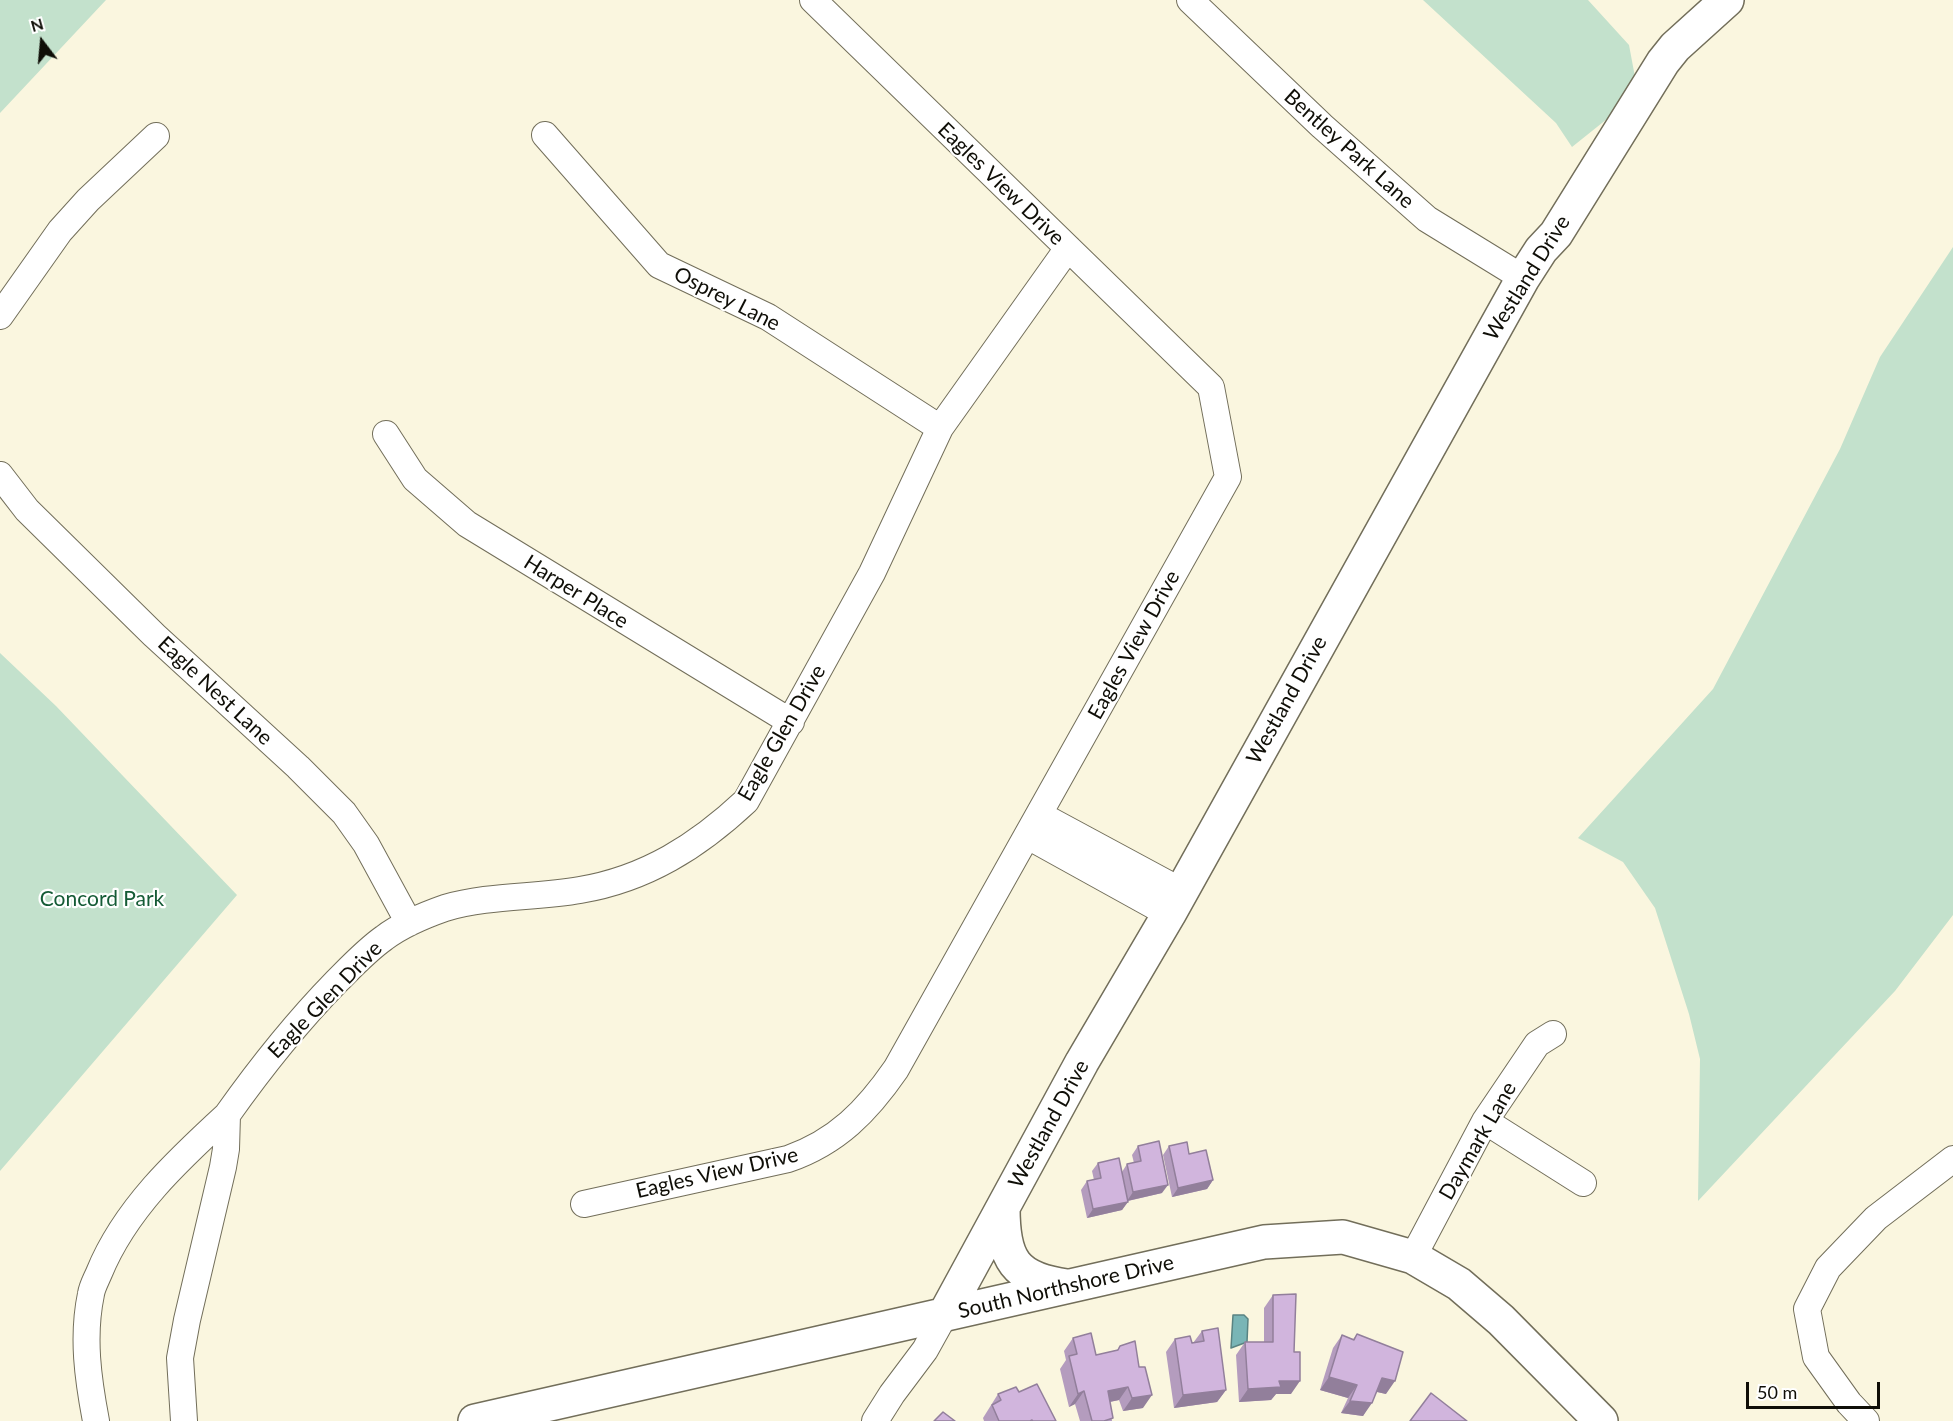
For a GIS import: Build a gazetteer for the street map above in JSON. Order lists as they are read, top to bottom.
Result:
{
  "streets": {
    "main road": ["Westland Drive", "South Northshore Drive"],
    "street": [
      "Bentley Park Lane",
      "Eagles View Drive",
      "Osprey Lane",
      "Harper Place",
      "Eagle Nest Lane",
      "Eagle Glen Drive",
      "Daymark Lane"
    ]
  },
  "crossings": [
    ["Bentley Park Lane", "Westland Drive"],
    ["Eagles View Drive", "Eagle Glen Drive"],
    ["Westland Drive", "South Northshore Drive"],
    ["Osprey Lane", "Eagle Glen Drive"],
    ["Harper Place", "Eagle Glen Drive"],
    ["Eagle Nest Lane", "Eagle Glen Drive"],
    ["Daymark Lane", "South Northshore Drive"]
  ],
  "parks": ["Concord Park"],
  "scale_bar": "50 m",
  "north": "top"
}
